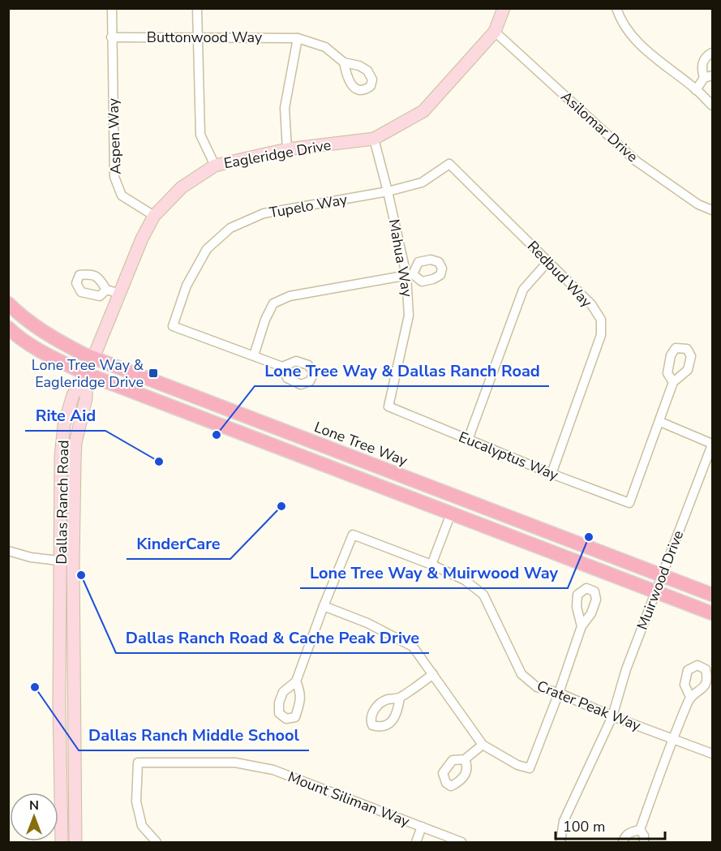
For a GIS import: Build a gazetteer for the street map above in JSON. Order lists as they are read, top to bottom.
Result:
{
  "streets": {
    "main road": ["Lone Tree Way"],
    "street": [
      "Buttonwood Way",
      "Asilomar Drive",
      "Aspen Way",
      "Eagleridge Drive",
      "Tupelo Way",
      "Mahua Way",
      "Redbud Way",
      "Eucalyptus Way",
      "Dallas Ranch Road",
      "Muirwood Drive",
      "Crater Peak Way",
      "Mount Siliman Way"
    ]
  },
  "crossings": [
    ["Buttonwood Way", "Aspen Way"],
    ["Asilomar Drive", "Eagleridge Drive"],
    ["Aspen Way", "Eagleridge Drive"],
    ["Eagleridge Drive", "Mahua Way"],
    ["Eagleridge Drive", "Lone Tree Way"],
    ["Eagleridge Drive", "Dallas Ranch Road"],
    ["Tupelo Way", "Mahua Way"],
    ["Tupelo Way", "Redbud Way"],
    ["Mahua Way", "Redbud Way"],
    ["Mahua Way", "Eucalyptus Way"],
    ["Redbud Way", "Eucalyptus Way"],
    ["Lone Tree Way", "Muirwood Drive"],
    ["Muirwood Drive", "Crater Peak Way"]
  ],
  "places": {
    "transit": ["Lone Tree Way & Eagleridge Drive"],
    "other": [
      "Lone Tree Way & Dallas Ranch Road",
      "Rite Aid",
      "KinderCare",
      "Lone Tree Way & Muirwood Way",
      "Dallas Ranch Road & Cache Peak Drive",
      "Dallas Ranch Middle School"
    ]
  },
  "scale_bar": "100 m",
  "north": "top"
}
